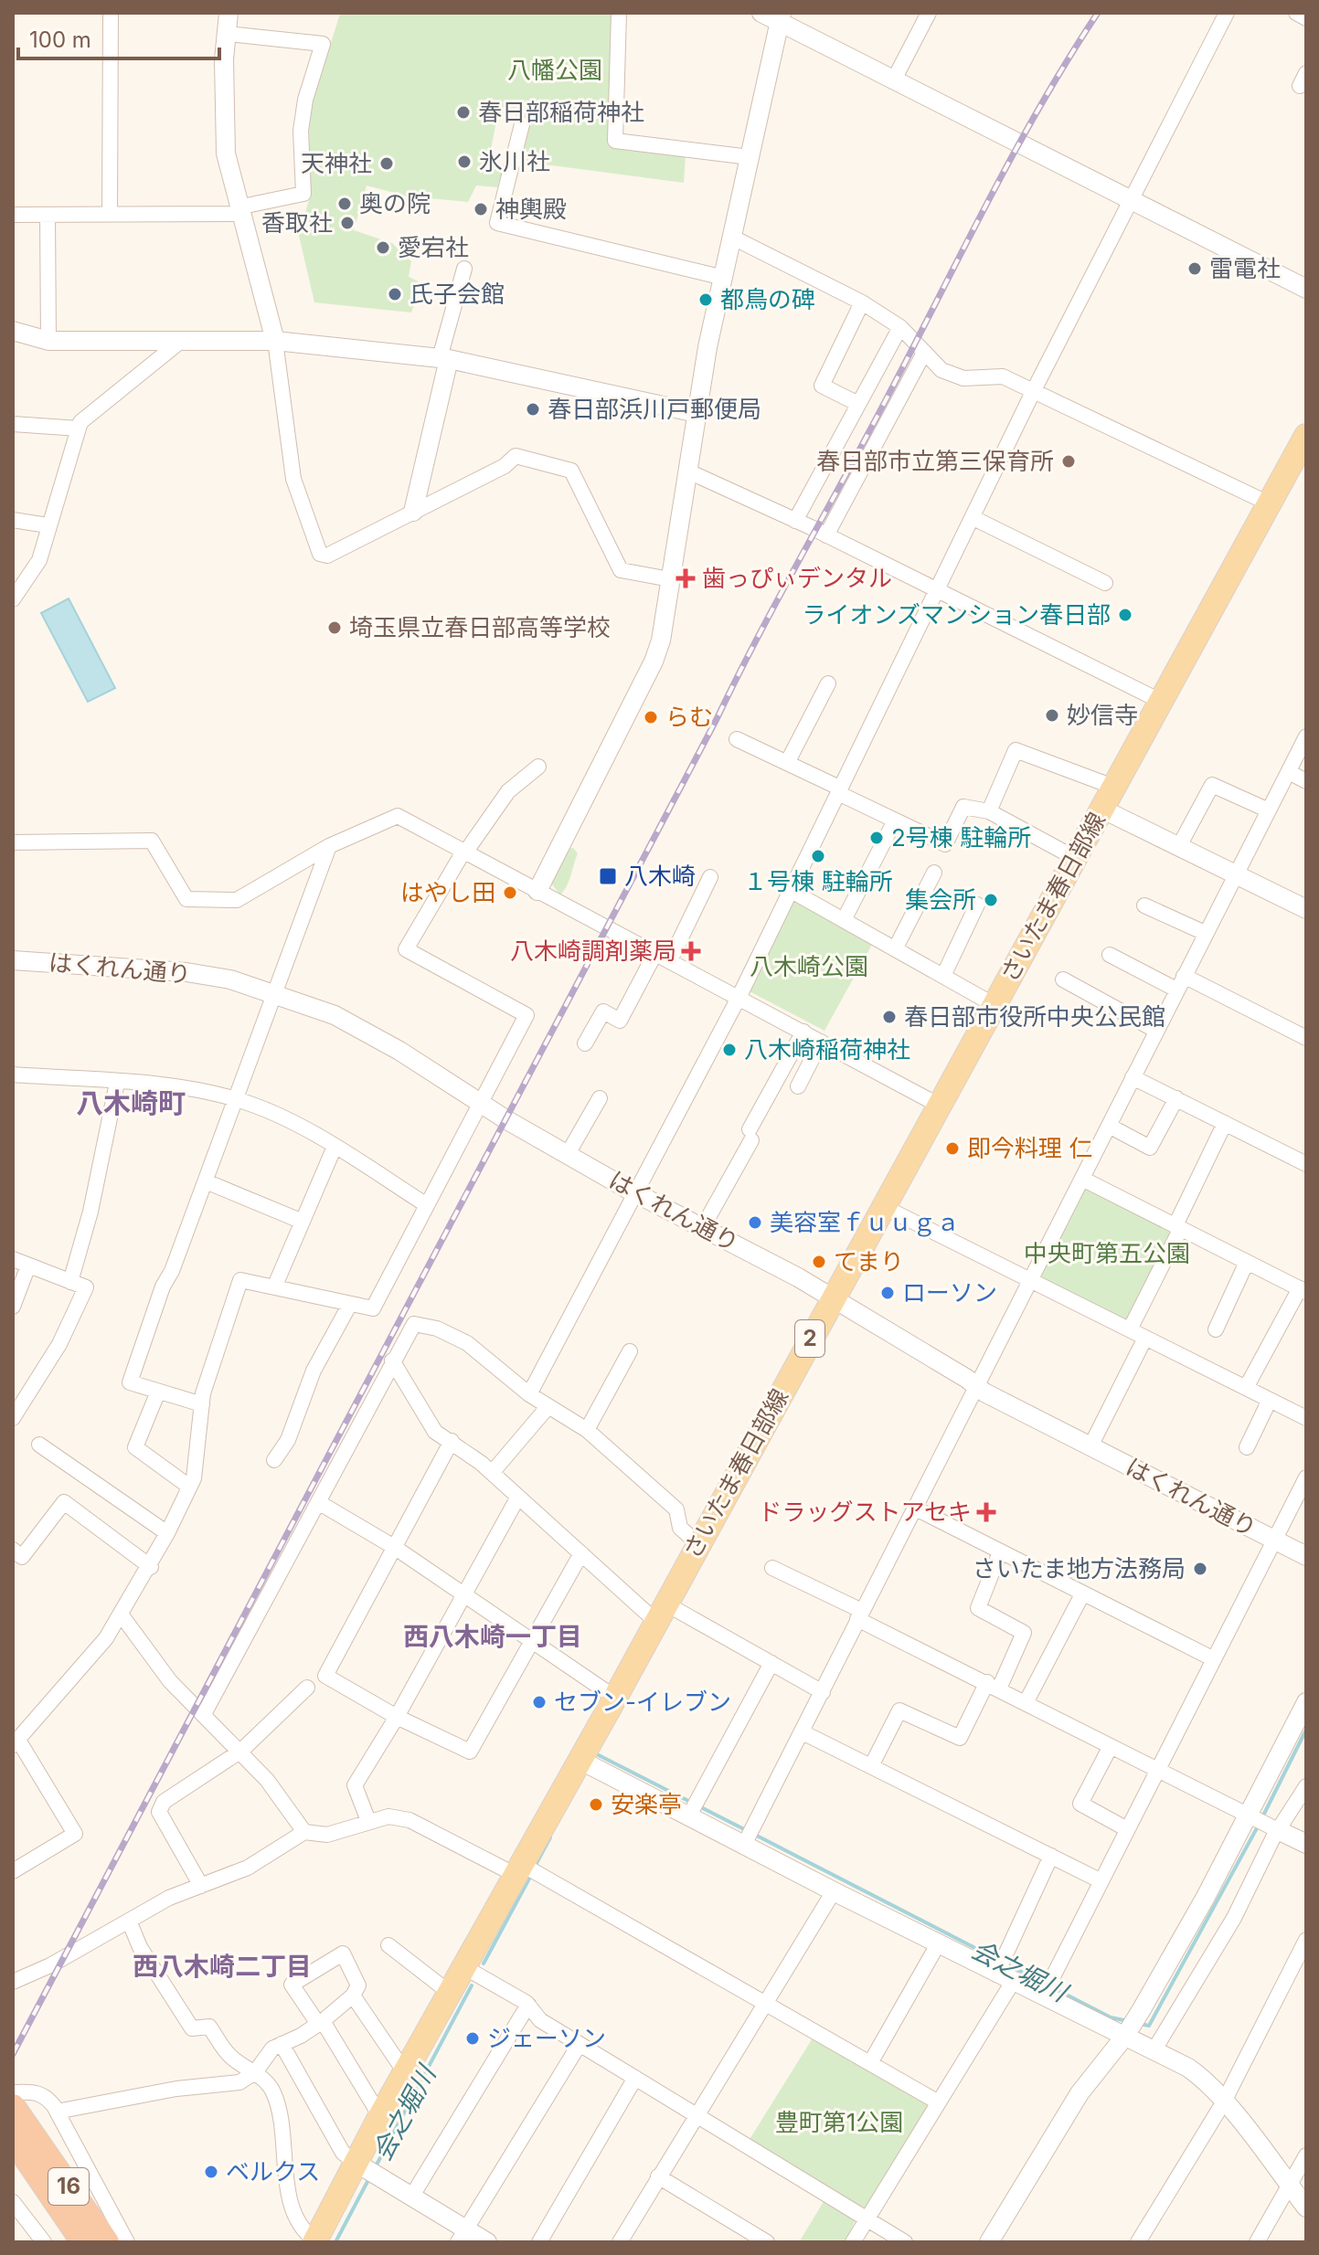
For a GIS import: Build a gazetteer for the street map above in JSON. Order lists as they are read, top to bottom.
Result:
{
  "streets": {
    "highway": ["16"],
    "main road": ["さいたま春日部線", "2"],
    "street": ["はくれん通り"]
  },
  "crossings": [
    ["さいたま春日部線", "はくれん通り"]
  ],
  "districts": ["八木崎町", "西八木崎一丁目", "西八木崎二丁目"],
  "water": ["会之堀川"],
  "parks": [
    "八幡公園",
    "八木崎公園",
    "中央町第五公園",
    "豊町第1公園"
  ],
  "places": {
    "other": [
      "春日部稲荷神社",
      "氷川社",
      "天神社",
      "奥の院",
      "神輿殿",
      "香取社",
      "愛宕社",
      "雷電社",
      "氏子会館",
      "都鳥の碑",
      "春日部浜川戸郵便局",
      "春日部市立第三保育所",
      "ライオンズマンション春日部",
      "埼玉県立春日部高等学校",
      "妙信寺",
      "らむ",
      "2号棟 駐輪所",
      "１号棟 駐輪所",
      "はやし田",
      "集会所",
      "春日部市役所中央公民館",
      "八木崎稲荷神社",
      "即今料理 仁",
      "美容室ｆｕｕｇａ",
      "てまり",
      "ローソン",
      "さいたま地方法務局",
      "セブン-イレブン",
      "安楽亭",
      "ジェーソン",
      "ベルクス"
    ],
    "health": ["歯っぴぃデンタル", "八木崎調剤薬局", "ドラッグストアセキ"],
    "transit": ["八木崎"]
  },
  "scale_bar": "100 m"
}
